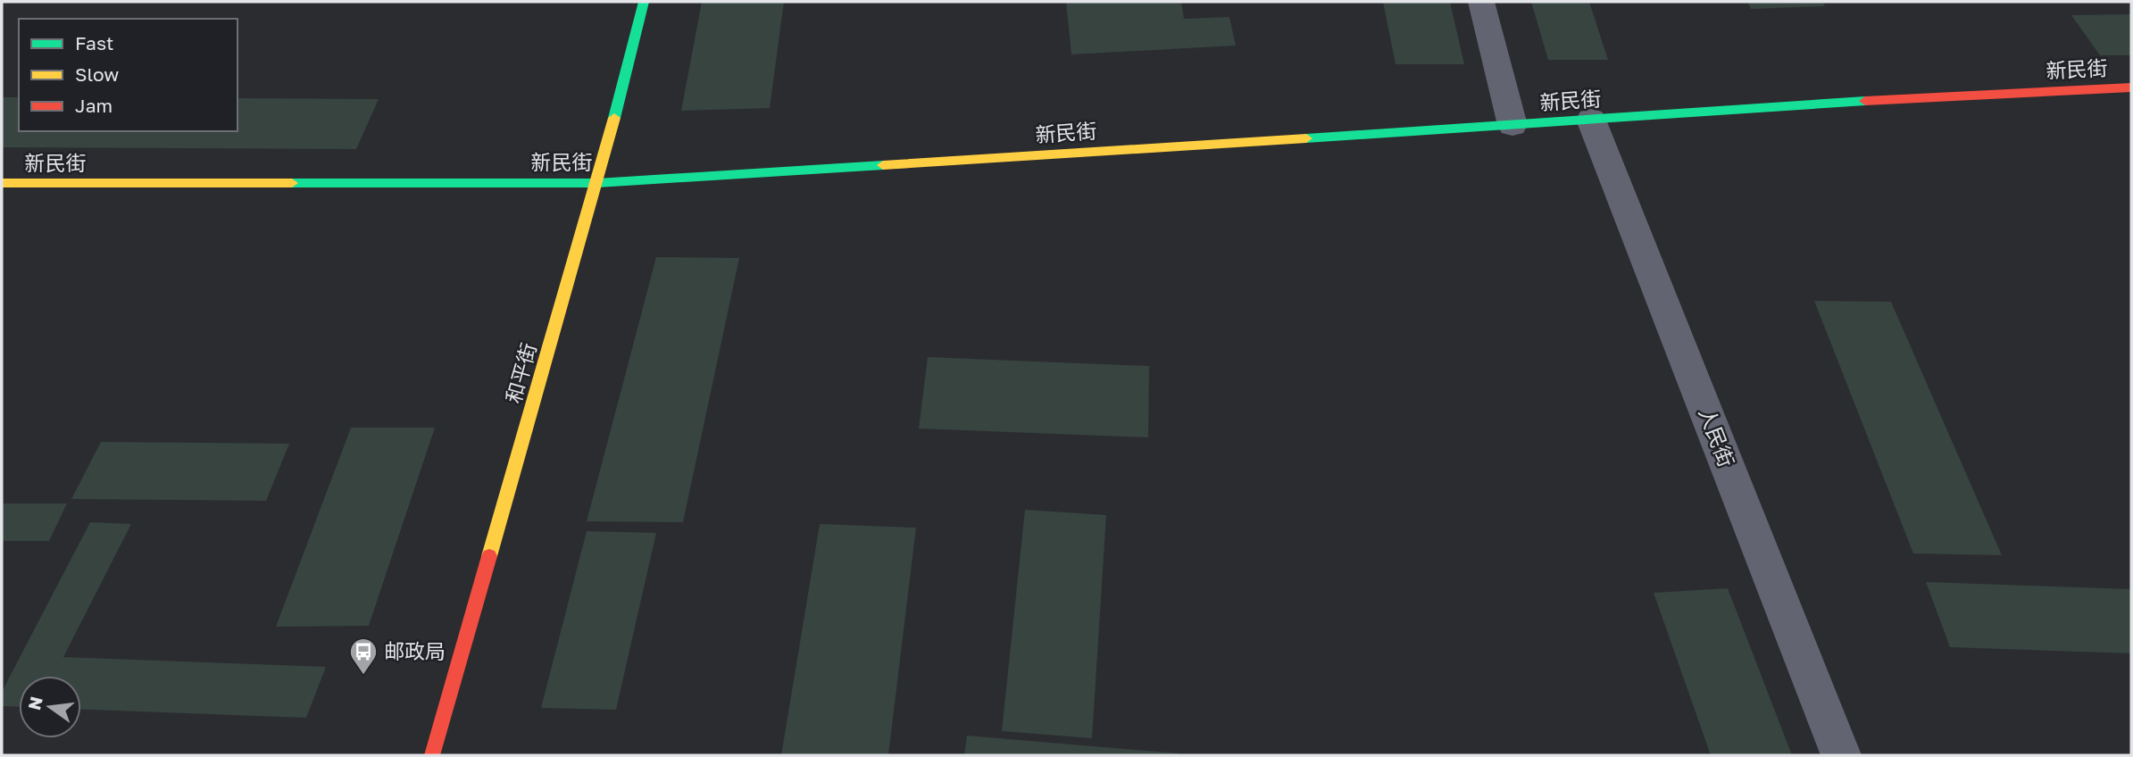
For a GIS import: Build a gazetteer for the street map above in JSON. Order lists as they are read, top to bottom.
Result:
{
  "streets": {
    "main road": ["新民街", "和平街"],
    "street": ["人民街"]
  },
  "crossings": [
    ["新民街", "和平街"],
    ["新民街", "人民街"]
  ],
  "places": {
    "bus stop": ["邮政局"]
  },
  "legend": ["Fast", "Slow", "Jam"],
  "north": "left"
}
